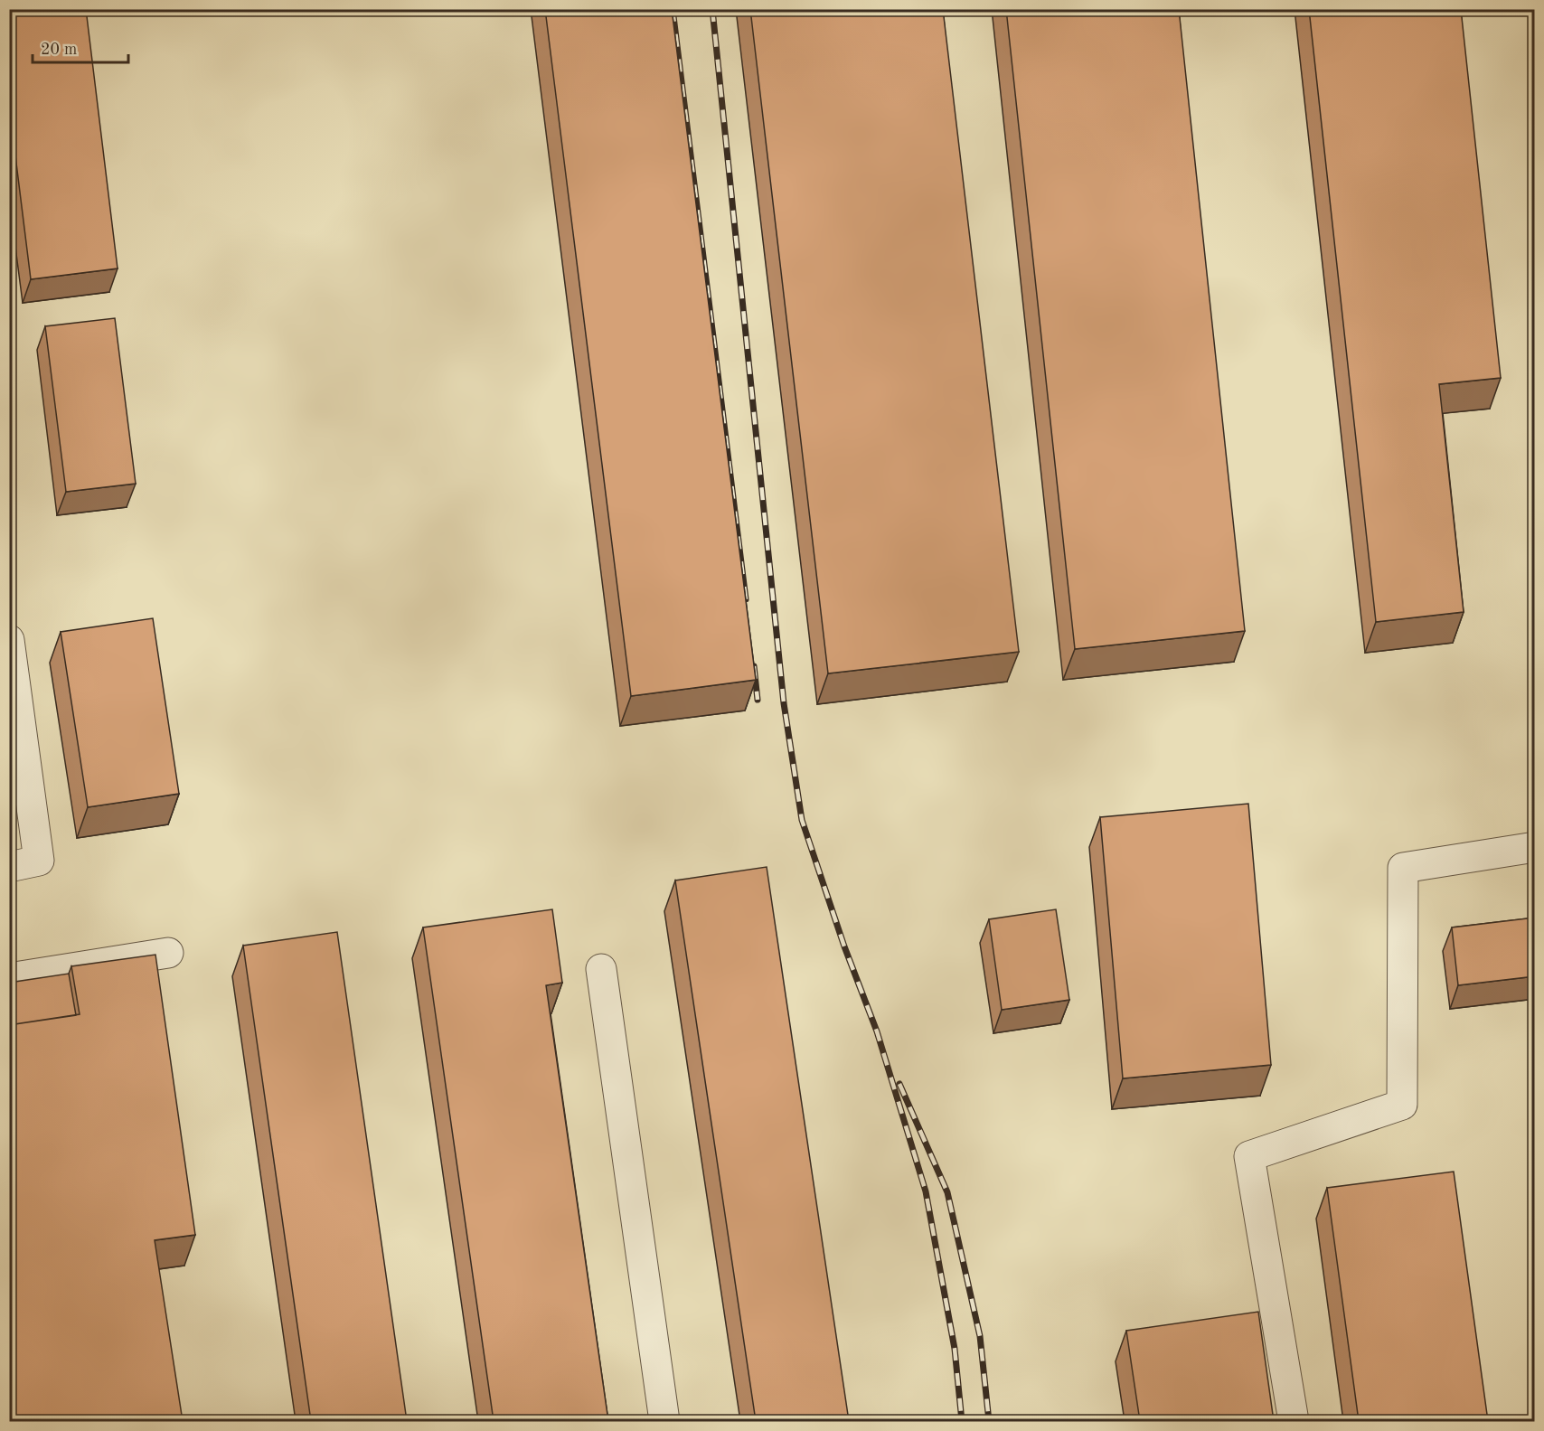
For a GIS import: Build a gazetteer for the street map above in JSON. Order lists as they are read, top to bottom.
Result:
{
  "scale_bar": "20 m"
}
